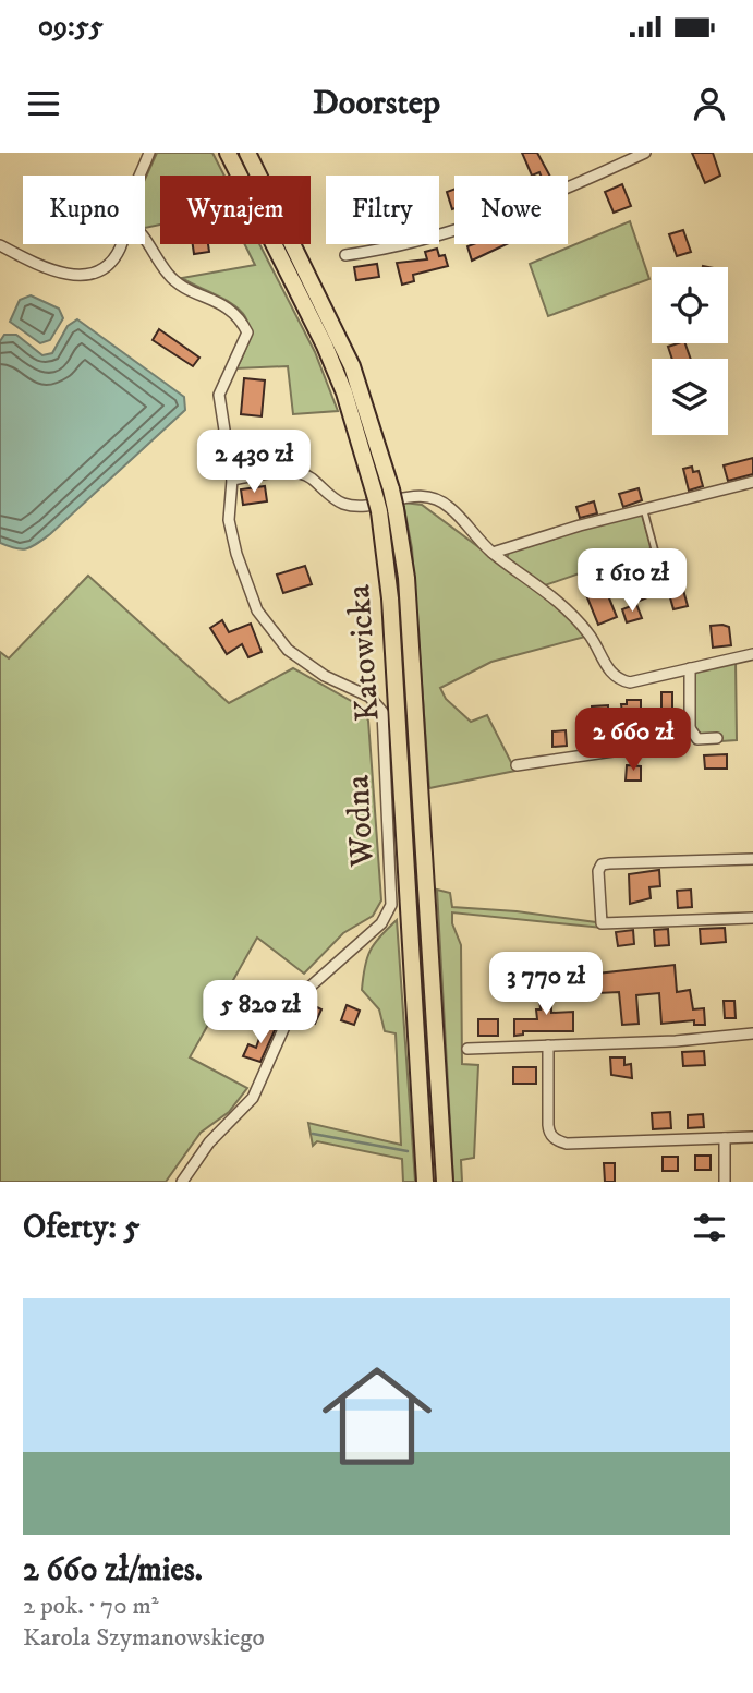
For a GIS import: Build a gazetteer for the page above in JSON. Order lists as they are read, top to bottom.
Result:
{
  "streets": {
    "main road": ["Katowicka"],
    "street": ["Wodna"]
  },
  "page": {
    "status": "09:55",
    "header": "Doorstep",
    "chip": [
      "Kupno",
      "Wynajem",
      "Filtry",
      "Nowe"
    ],
    "price": [
      "2 430 zł",
      "1 610 zł",
      "2 660 zł",
      "3 770 zł",
      "5 820 zł"
    ],
    "heading": "Oferty: 5",
    "list": [
      {
        "name": "2 660 zł/mies.",
        "note": "2 pok. · 70 m² · Karola Szymanowskiego"
      }
    ]
  }
}
